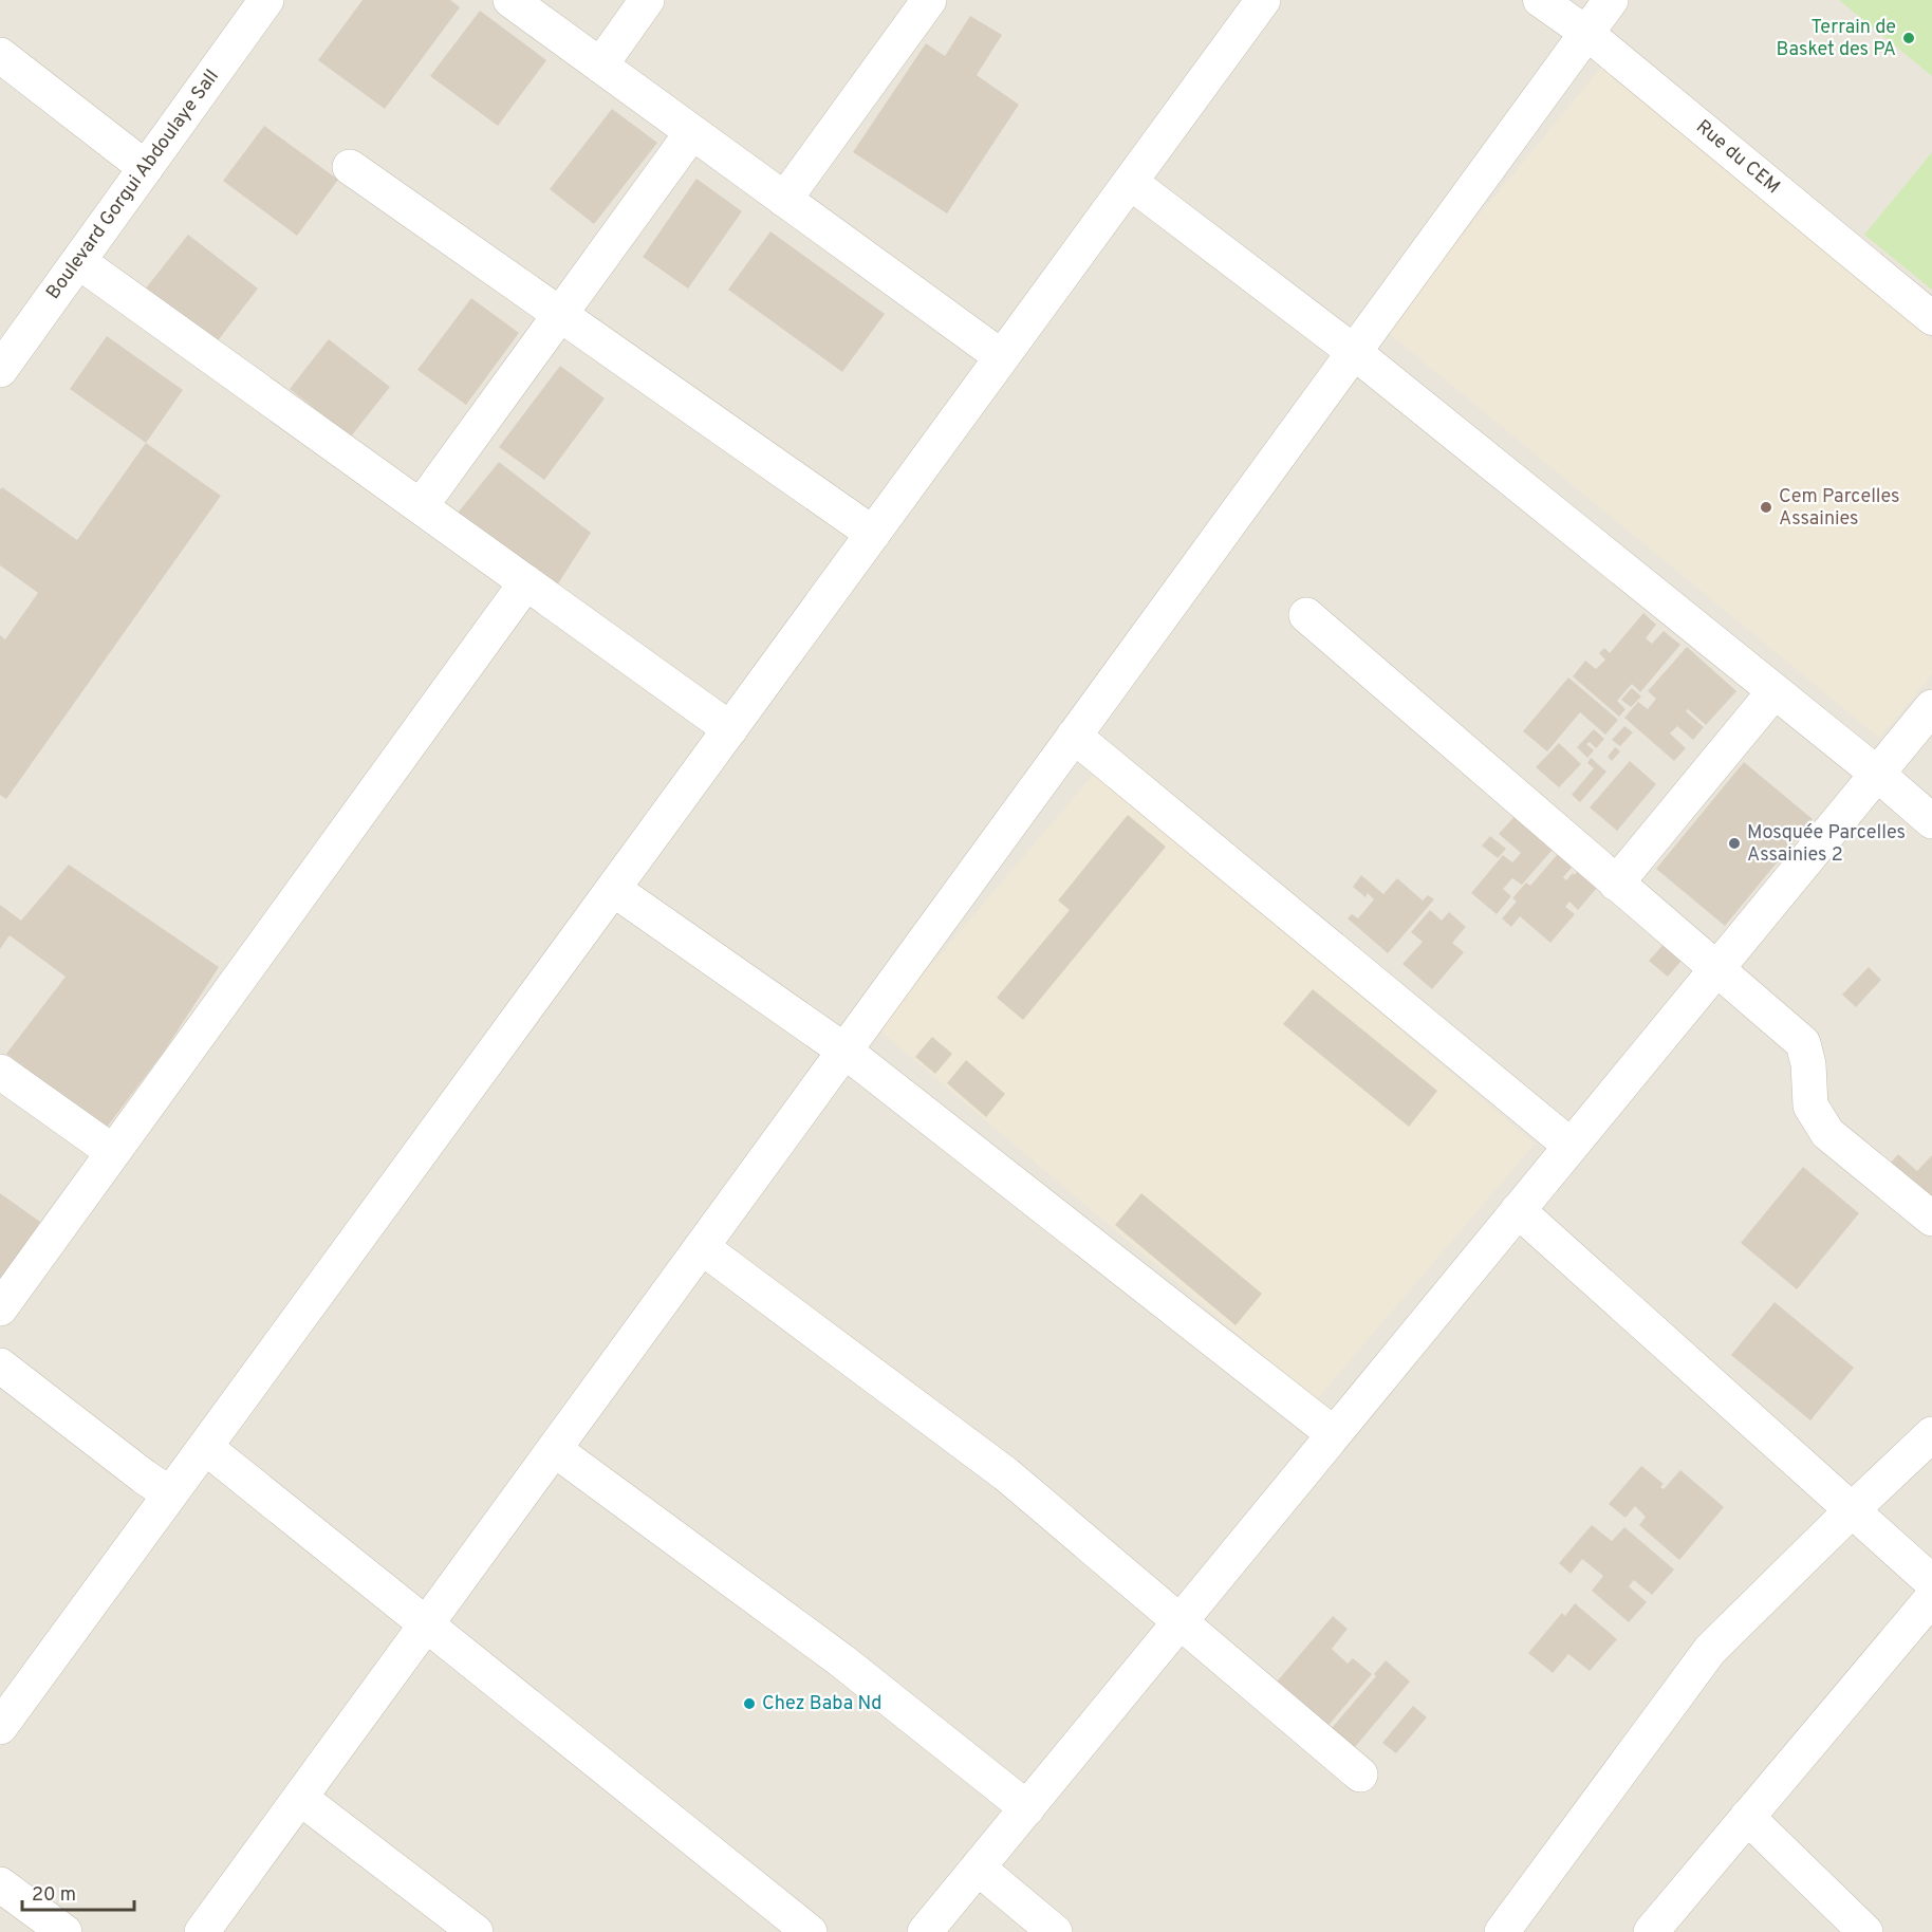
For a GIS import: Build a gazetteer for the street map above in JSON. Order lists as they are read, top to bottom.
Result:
{
  "streets": {
    "street": ["Rue du CEM", "Boulevard Gorgui Abdoulaye Sall"]
  },
  "places": [
    "Terrain de Basket des PA",
    "Cem Parcelles Assainies",
    "Mosquée Parcelles Assainies 2",
    "Chez Baba Nd"
  ],
  "scale_bar": "20 m"
}
